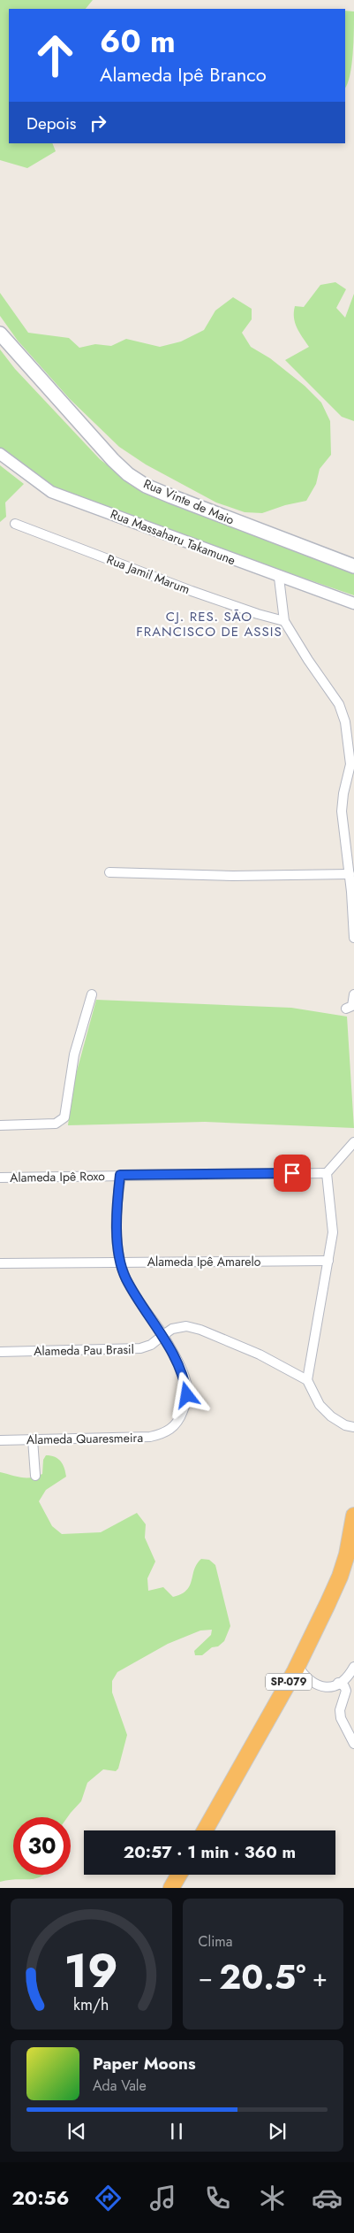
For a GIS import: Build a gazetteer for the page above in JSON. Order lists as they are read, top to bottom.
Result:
{
  "streets": {
    "highway": ["SP-079"],
    "main road": ["Rua Vinte de Maio"],
    "street": [
      "Rua Massaharu Takamune",
      "Rua Jamil Marum",
      "Alameda Ipê Roxo",
      "Alameda Ipê Amarelo",
      "Alameda Pau Brasil",
      "Alameda Quaresmeira"
    ]
  },
  "crossings": [
    ["Alameda Ipê Roxo", "Alameda Quaresmeira"],
    ["Alameda Ipê Amarelo", "Alameda Quaresmeira"],
    ["Alameda Pau Brasil", "Alameda Quaresmeira"]
  ],
  "districts": ["CJ. RES. SÃO FRANCISCO DE ASSIS"],
  "page": {
    "turn": ["60 m", "Alameda Ipê Branco"],
    "then": "Depois",
    "limit": "30",
    "trip": "20:57 · 1 min · 360 m",
    "tile": "Clima",
    "heat": ["−", "20.5°", "+"],
    "song": ["Paper Moons", "Ada Vale"],
    "tabs": "20:56",
    "gauge": ["19", "km/h"]
  }
}
